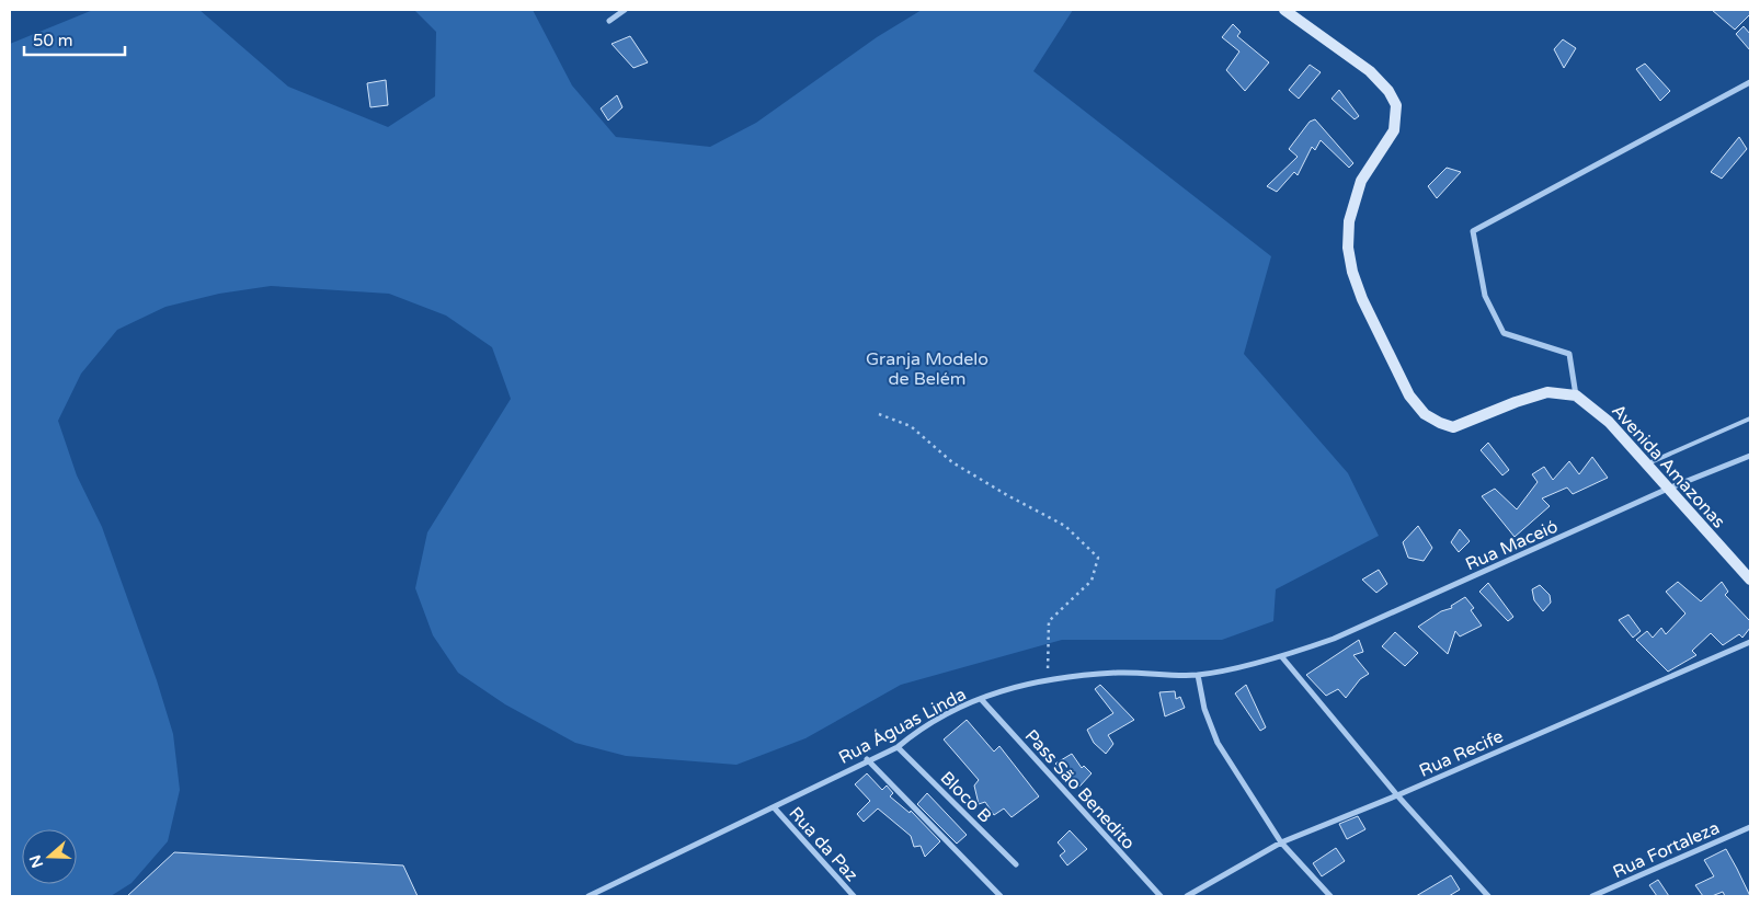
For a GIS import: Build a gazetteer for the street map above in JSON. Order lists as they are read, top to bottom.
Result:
{
  "streets": {
    "street": [
      "Avenida Amazonas",
      "Rua Maceió",
      "Rua Águas Linda",
      "Rua Recife",
      "Pass São Benedito",
      "Bloco B",
      "Rua da Paz",
      "Rua Fortaleza"
    ]
  },
  "crossings": [
    ["Avenida Amazonas", "Rua Maceió"],
    ["Rua Maceió", "Rua Águas Linda"],
    ["Rua Águas Linda", "Pass São Benedito"],
    ["Rua Águas Linda", "Bloco B"],
    ["Rua Águas Linda", "Rua da Paz"]
  ],
  "parks": ["Granja Modelo de Belém"],
  "scale_bar": "50 m",
  "north": "left"
}
